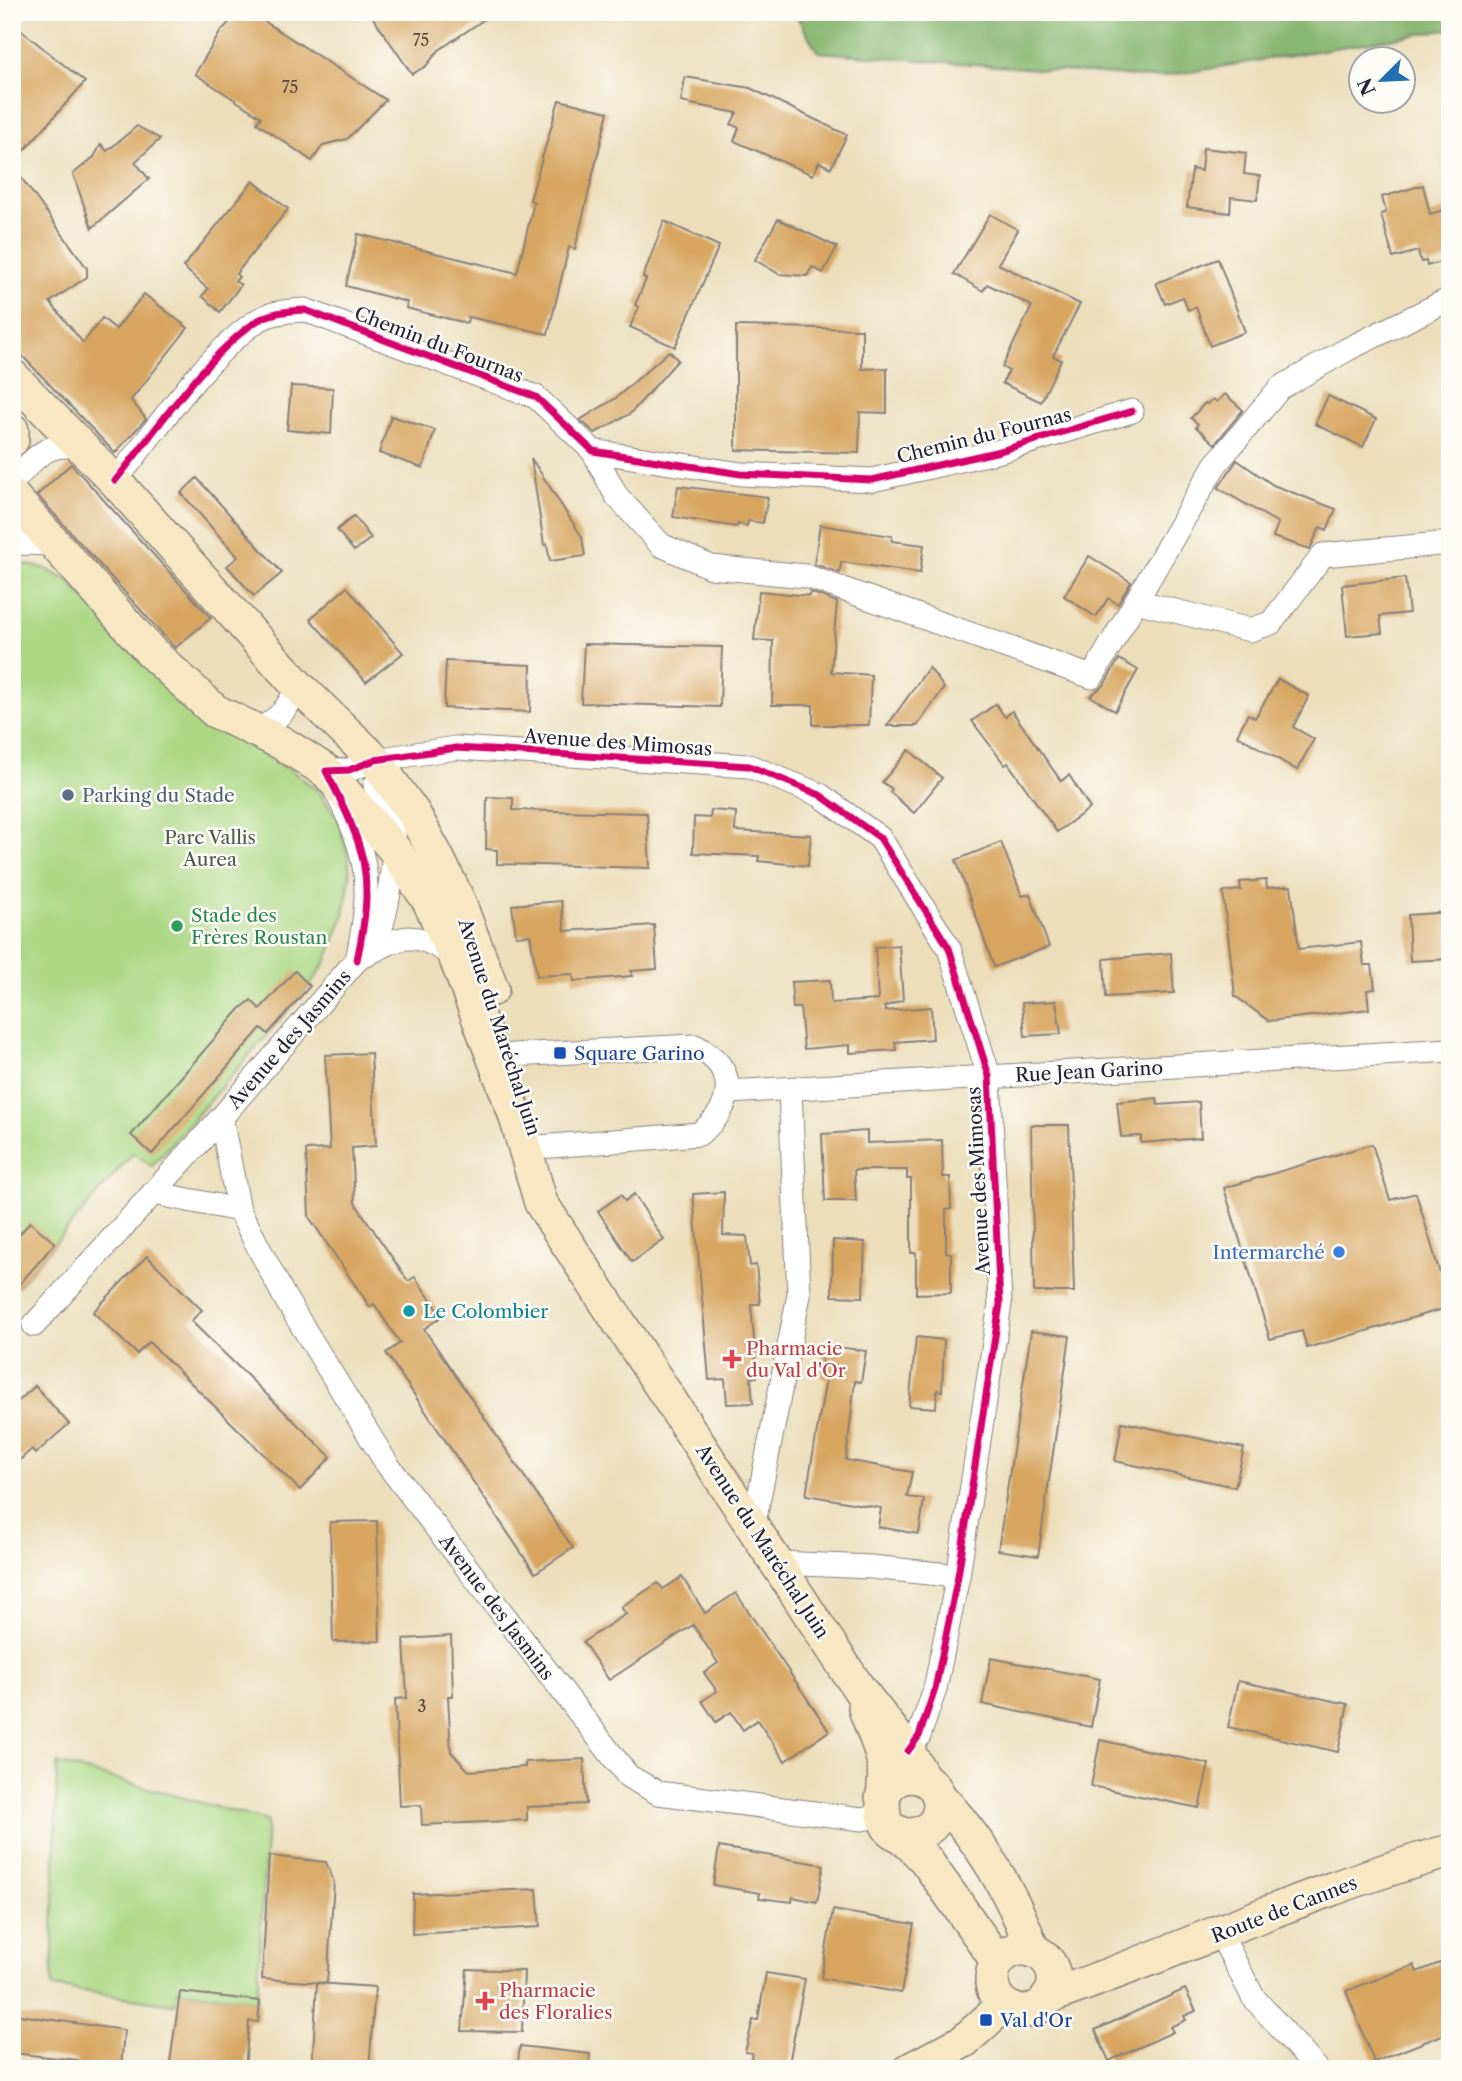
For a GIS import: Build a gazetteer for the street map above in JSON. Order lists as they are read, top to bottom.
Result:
{
  "streets": {
    "main road": ["Avenue du Maréchal Juin", "Route de Cannes"],
    "street": [
      "Chemin du Fournas",
      "Avenue des Mimosas",
      "Avenue des Jasmins",
      "Rue Jean Garino"
    ]
  },
  "crossings": [
    ["Chemin du Fournas", "Avenue du Maréchal Juin"],
    ["Avenue des Mimosas", "Avenue du Maréchal Juin"],
    ["Avenue des Mimosas", "Avenue des Jasmins"],
    ["Avenue des Mimosas", "Rue Jean Garino"],
    ["Avenue du Maréchal Juin", "Avenue des Jasmins"],
    ["Avenue du Maréchal Juin", "Route de Cannes"]
  ],
  "parks": ["Parc Vallis Aurea"],
  "places": {
    "other": [
      "Parking du Stade",
      "Stade des Frères Roustan",
      "Intermarché",
      "Le Colombier"
    ],
    "transit": ["Square Garino", "Val d'Or"],
    "health": ["Pharmacie du Val d'Or", "Pharmacie des Floralies"]
  },
  "house_numbers": ["75", "75", "3"],
  "north": "bottom left"
}
